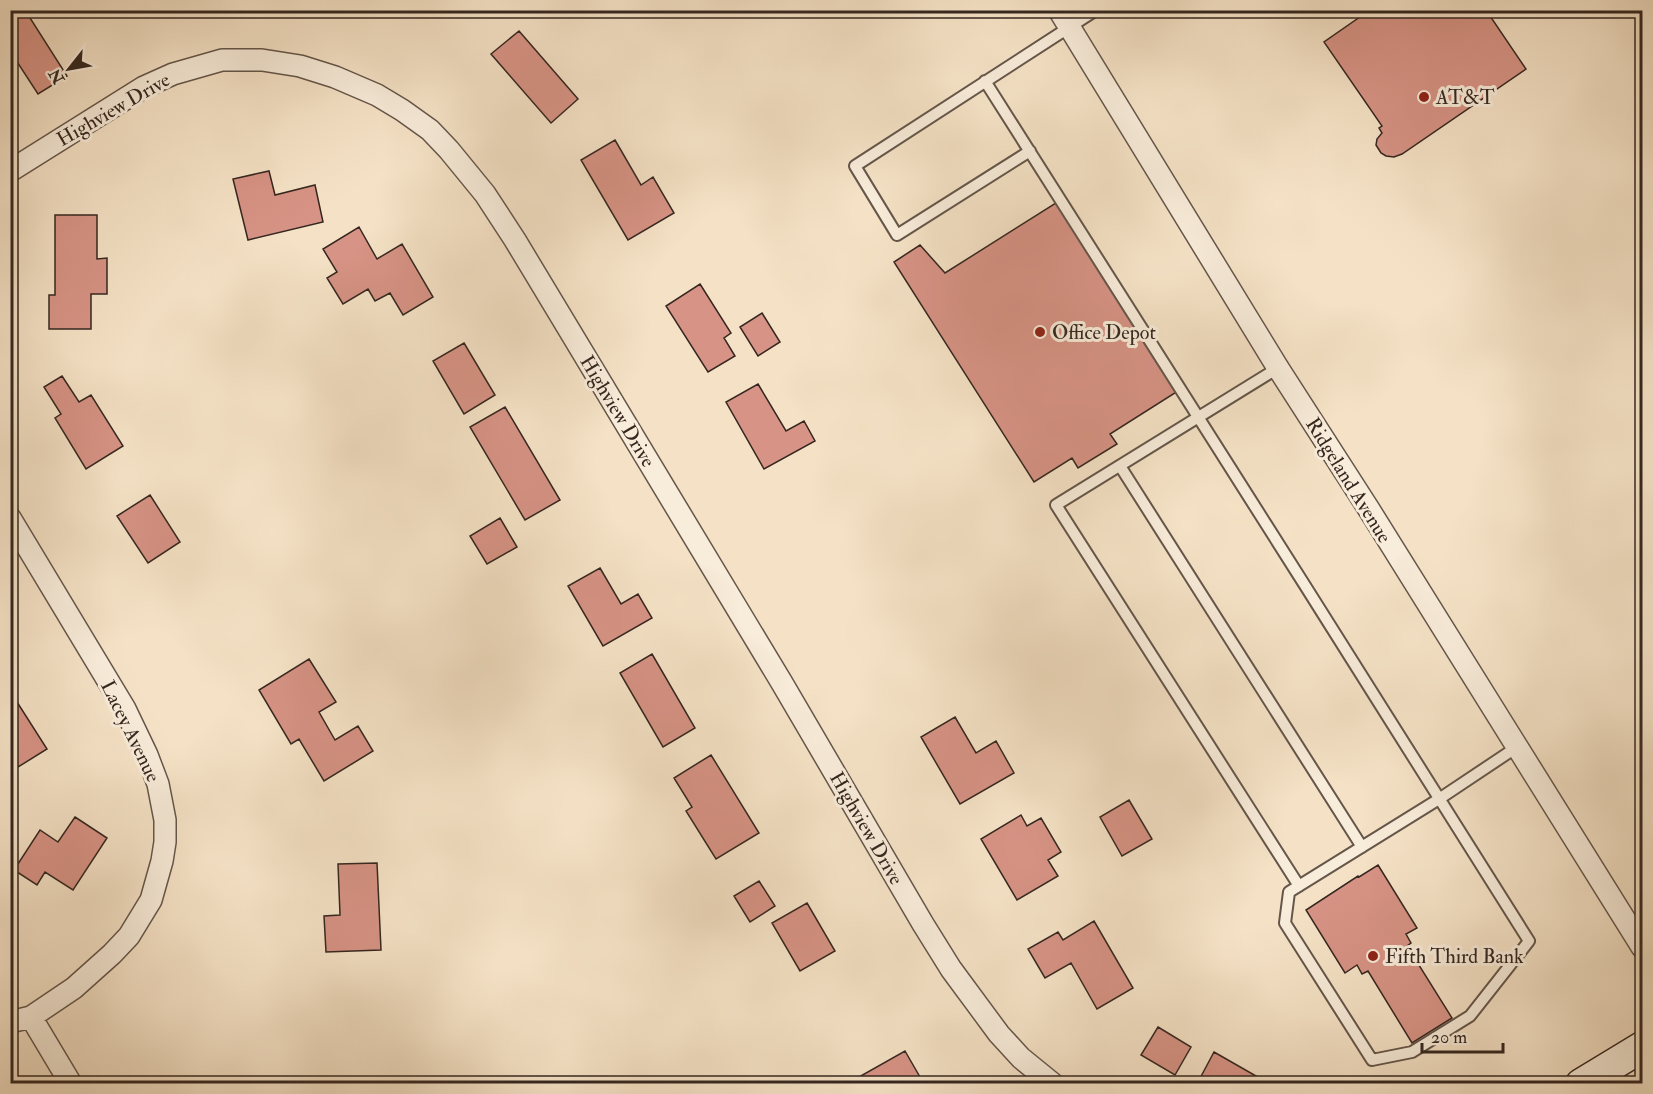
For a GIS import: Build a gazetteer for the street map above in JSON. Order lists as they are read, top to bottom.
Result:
{
  "streets": {
    "street": ["Highview Drive", "Ridgeland Avenue", "Lacey Avenue"]
  },
  "places": ["AT&T", "Office Depot", "Fifth Third Bank"],
  "scale_bar": "20 m",
  "north": "bottom left"
}
